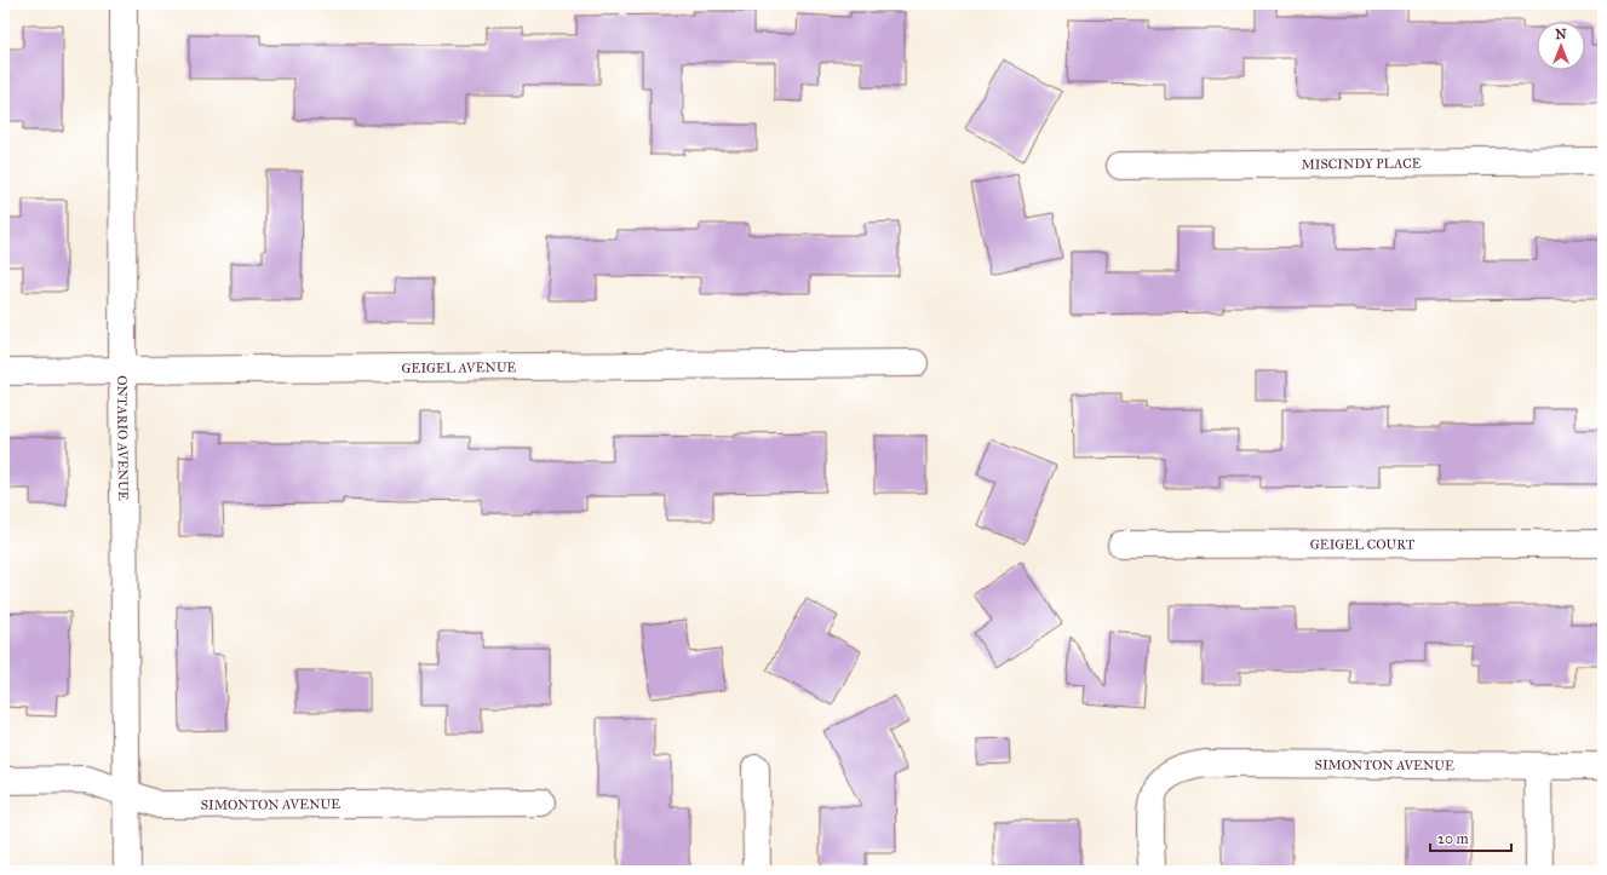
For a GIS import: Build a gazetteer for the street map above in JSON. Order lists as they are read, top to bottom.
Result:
{
  "streets": {
    "street": [
      "MISCINDY PLACE",
      "GEIGEL AVENUE",
      "ONTARIO AVENUE",
      "GEIGEL COURT",
      "SIMONTON AVENUE"
    ]
  },
  "crossings": [
    ["GEIGEL AVENUE", "ONTARIO AVENUE"],
    ["ONTARIO AVENUE", "SIMONTON AVENUE"]
  ],
  "scale_bar": "20 m",
  "north": "top"
}
